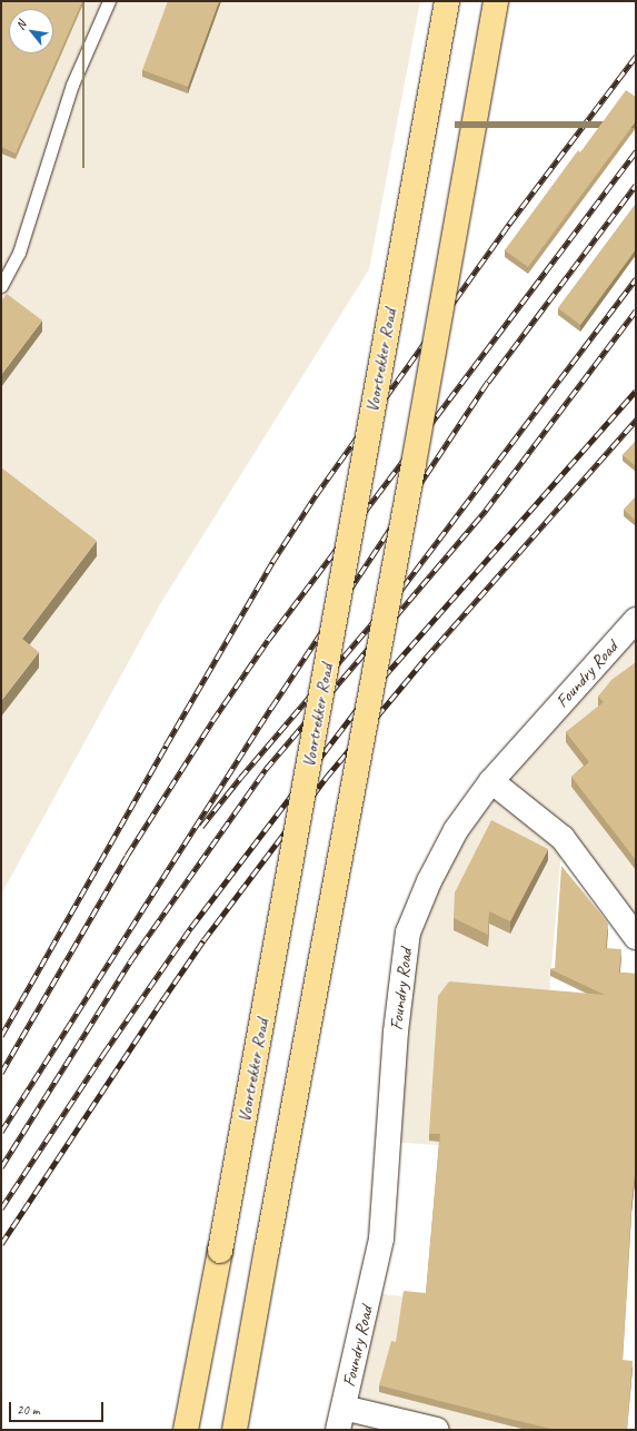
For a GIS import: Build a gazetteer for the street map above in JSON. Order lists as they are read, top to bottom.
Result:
{
  "streets": {
    "main road": ["Voortrekker Road"],
    "street": ["Foundry Road"]
  },
  "scale_bar": "20 m",
  "north": "top left"
}
